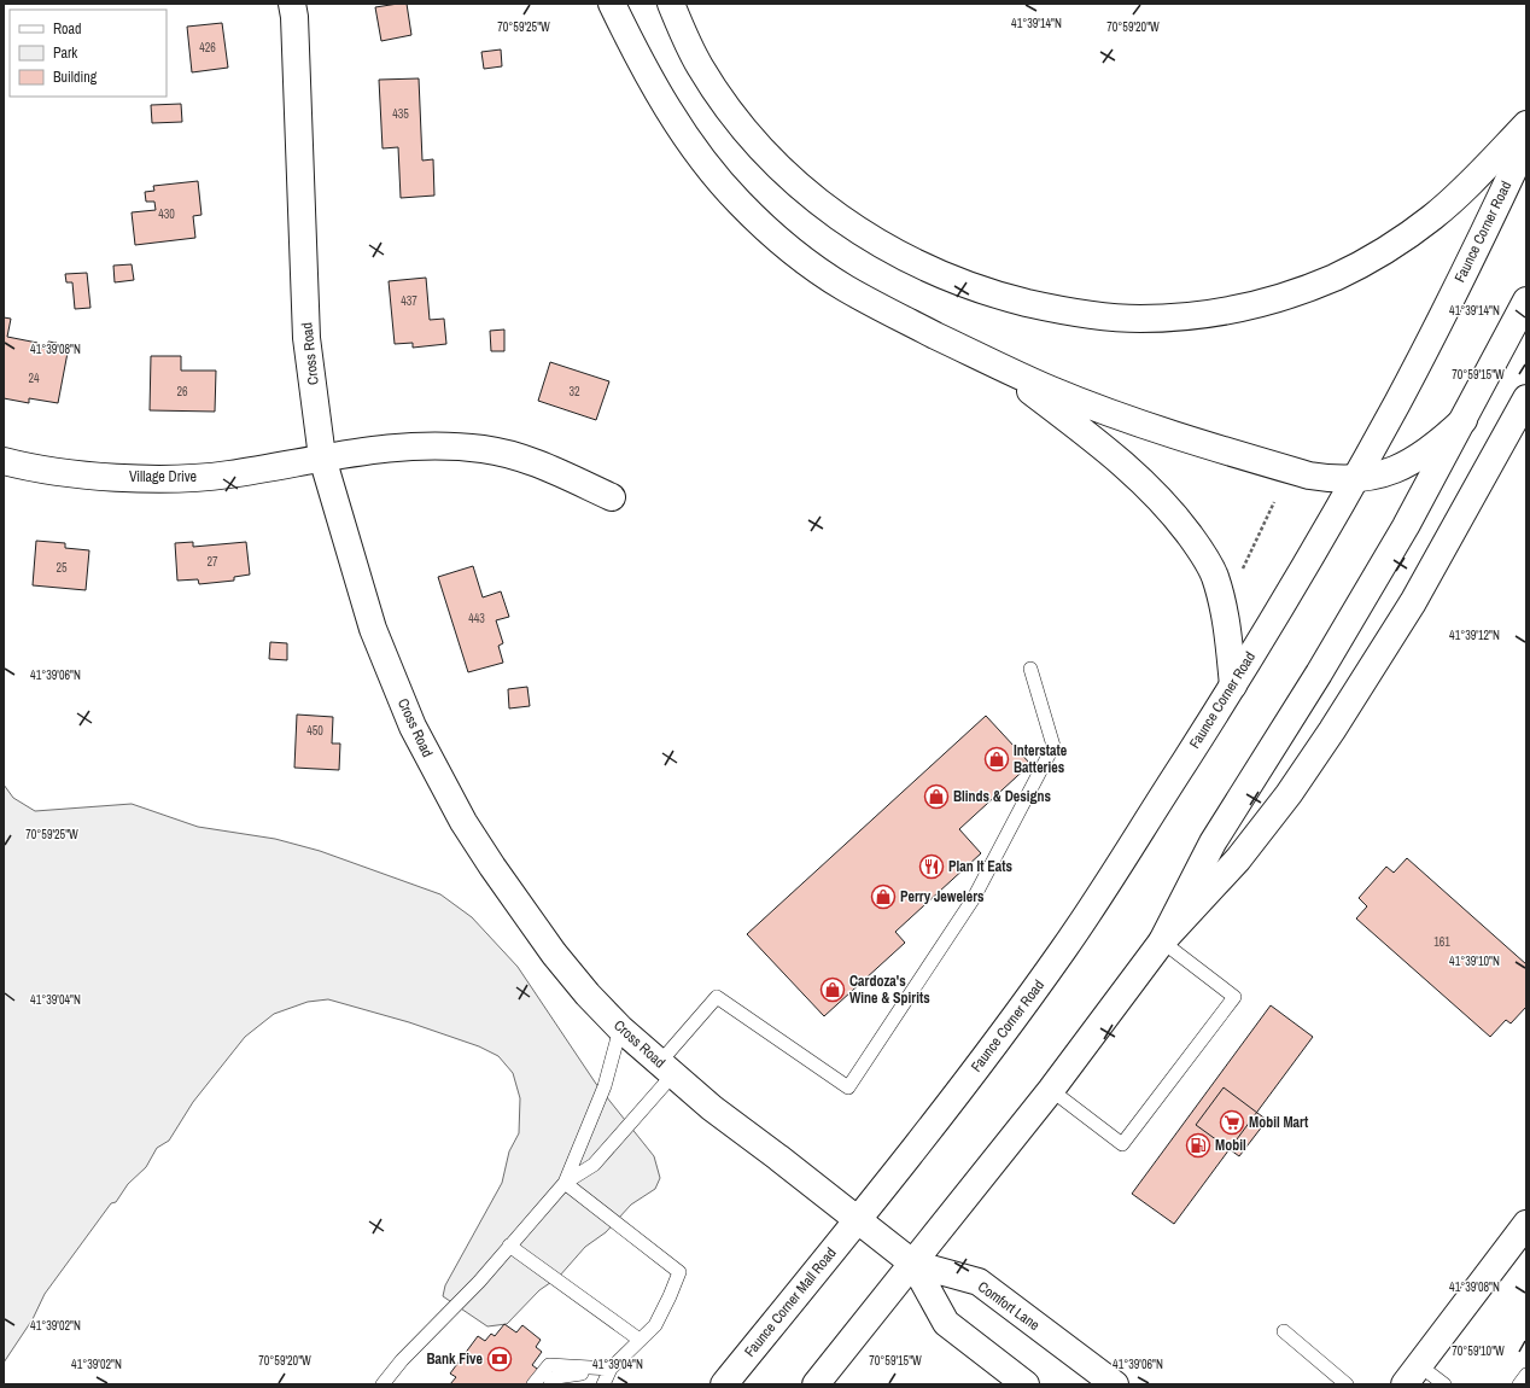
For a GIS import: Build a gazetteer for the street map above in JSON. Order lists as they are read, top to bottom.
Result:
{
  "streets": {
    "main road": [
      "Faunce Corner Road",
      "Cross Road",
      "Village Drive",
      "Faunce Corner Mall Road",
      "Comfort Lane"
    ]
  },
  "crossings": [
    ["Faunce Corner Road", "Cross Road"],
    ["Faunce Corner Road", "Faunce Corner Mall Road"],
    ["Cross Road", "Village Drive"],
    ["Cross Road", "Faunce Corner Mall Road"],
    ["Cross Road", "Comfort Lane"]
  ],
  "places": {
    "shop": [
      "Interstate Batteries",
      "Blinds & Designs",
      "Perry Jewelers",
      "Cardoza's Wine & Spirits"
    ],
    "restaurant": ["Plan It Eats"],
    "supermarket": ["Mobil Mart"],
    "fuel station": ["Mobil"],
    "bank": ["Bank Five"]
  },
  "house_numbers": [
    "426",
    "435",
    "430",
    "437",
    "24",
    "26",
    "32",
    "27",
    "25",
    "443",
    "450",
    "161"
  ],
  "legend": ["Road", "Park", "Building"],
  "coordinates": [
    "41°39'14\"N",
    "70°59'25\"W",
    "70°59'20\"W",
    "41°39'08\"N",
    "70°59'15\"W",
    "41°39'12\"N",
    "41°39'06\"N",
    "41°39'10\"N",
    "41°39'04\"N",
    "41°39'02\"N",
    "70°59'10\"W"
  ]
}
